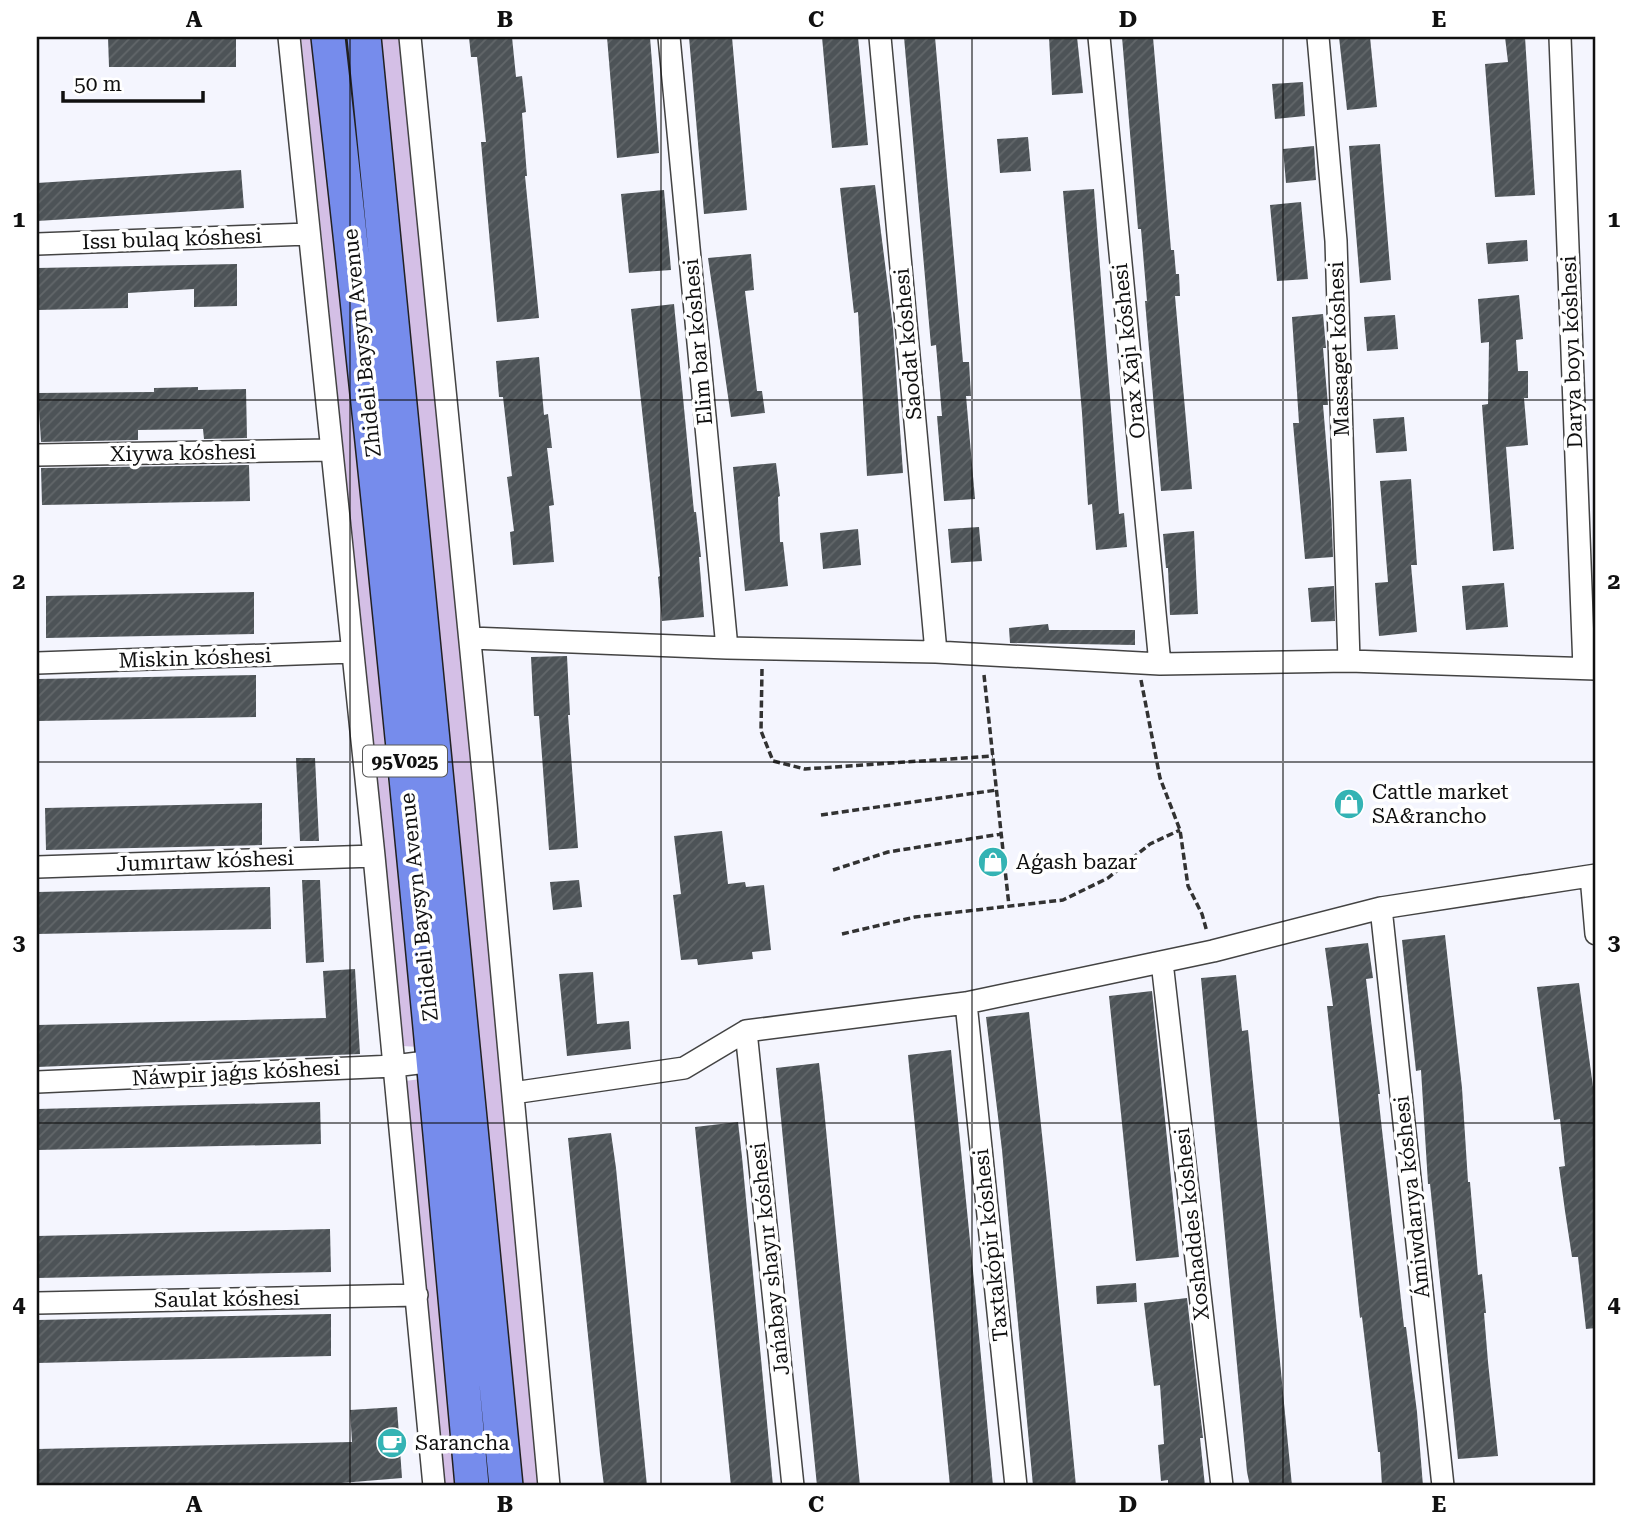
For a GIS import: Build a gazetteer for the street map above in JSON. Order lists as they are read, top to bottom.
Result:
{
  "streets": {
    "main road": ["Zhideli Baysyn Avenue", "95V025"],
    "street": [
      "Issı bulaq kóshesi",
      "Elim bar kóshesi",
      "Saodat kóshesi",
      "Massaget kóshesi",
      "Orax Xajı kóshesi",
      "Darya boyı kóshesi",
      "Xiywa kóshesi",
      "Miskin kóshesi",
      "Jumırtaw kóshesi",
      "Náwpir jaǵıs kóshesi",
      "Ámiwdarıya kóshesi",
      "Xoshaddes kóshesi",
      "Taxtakópir kóshesi",
      "Jańabay shayır kóshesi",
      "Saulat kóshesi"
    ]
  },
  "crossings": [
    ["Zhideli Baysyn Avenue", "Náwpir jaǵıs kóshesi"]
  ],
  "places": {
    "shop": ["Cattle market SA&rancho", "Aǵash bazar"],
    "cafe": ["Sarancha"]
  },
  "scale_bar": "50 m",
  "grid": {
    "columns": [
      "A",
      "B",
      "C",
      "D",
      "E"
    ],
    "rows": [
      "1",
      "2",
      "3",
      "4"
    ]
  }
}
